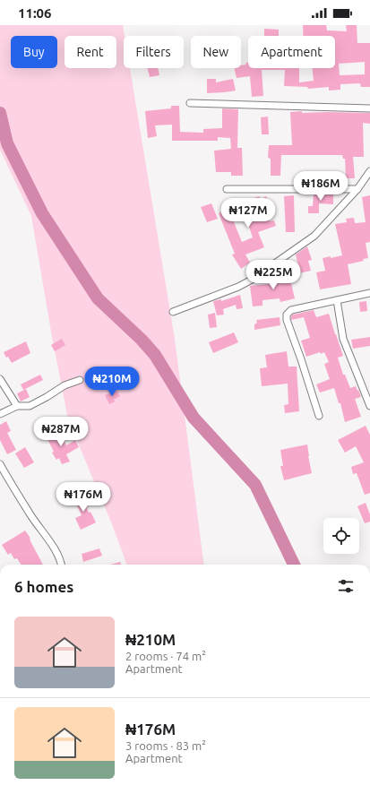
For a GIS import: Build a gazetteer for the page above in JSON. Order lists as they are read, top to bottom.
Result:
{
  "page": {
    "status": "11:06",
    "chip": [
      "Buy",
      "Rent",
      "Filters",
      "New",
      "Apartment"
    ],
    "price": [
      "₦186M",
      "₦127M",
      "₦225M",
      "₦210M",
      "₦287M",
      "₦176M"
    ],
    "heading": "6 homes",
    "list": [
      {
        "name": "₦210M",
        "note": "2 rooms · 74 m² · Apartment"
      },
      {
        "name": "₦176M",
        "note": "3 rooms · 83 m² · Apartment"
      }
    ]
  }
}
